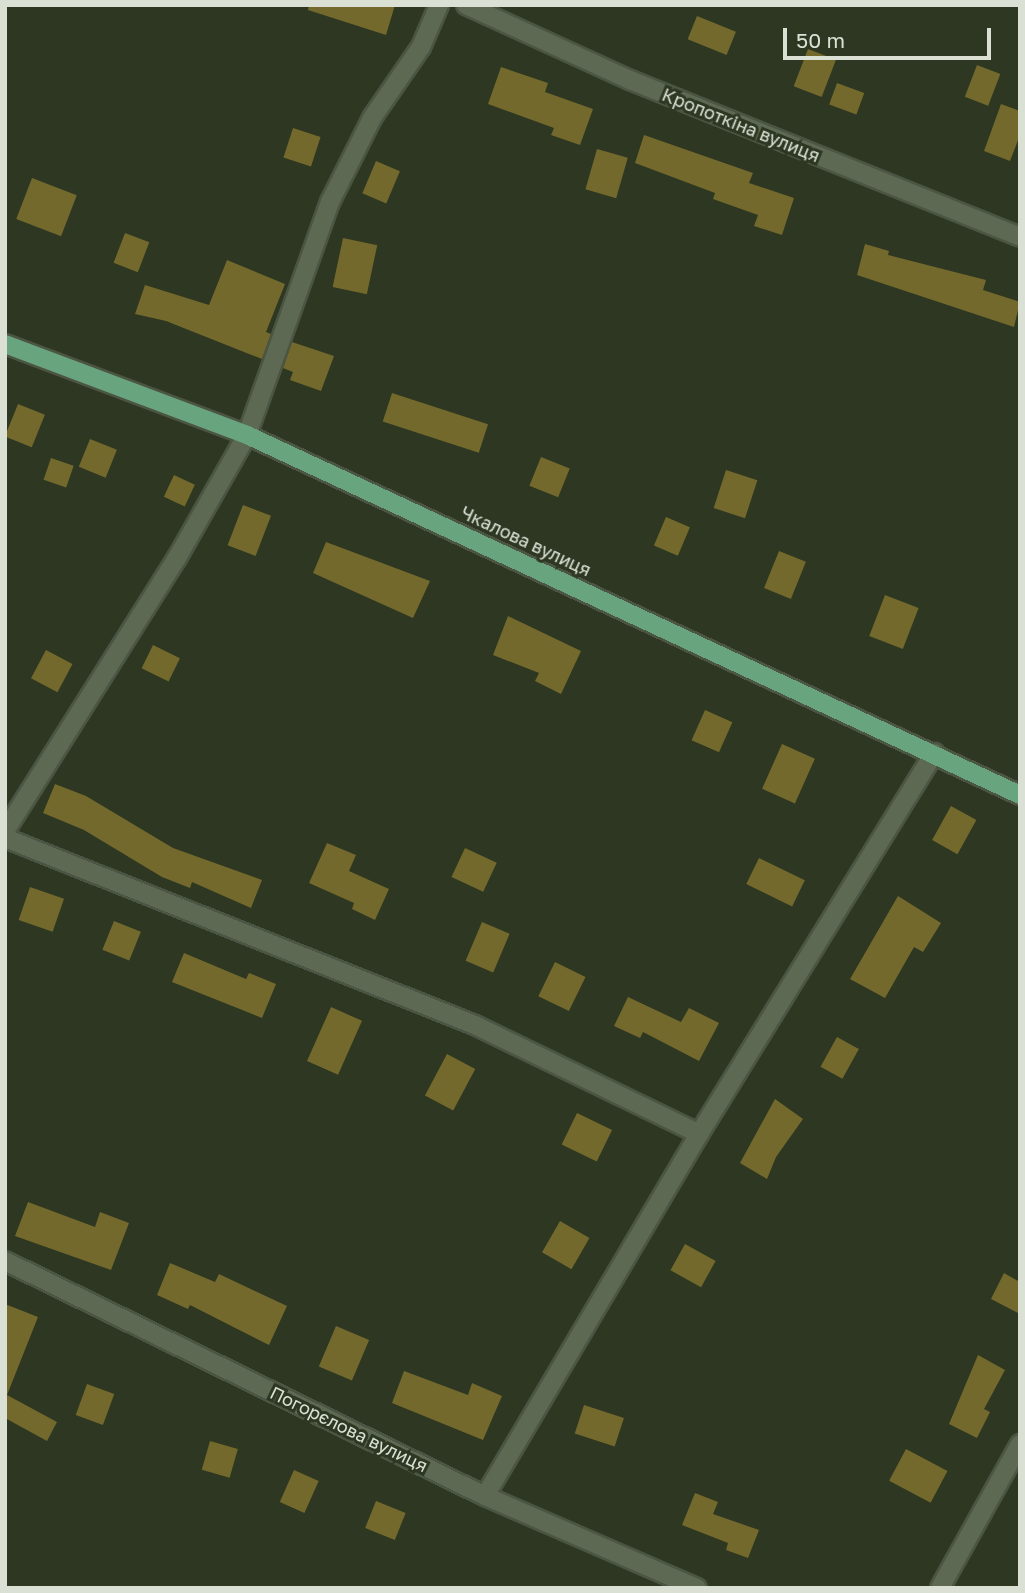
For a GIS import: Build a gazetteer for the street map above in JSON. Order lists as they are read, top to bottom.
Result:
{
  "streets": {
    "main road": ["Чкалова вулиця"],
    "street": ["Кропоткіна вулиця", "Погорєлова вулиця"]
  },
  "scale_bar": "50 m"
}
